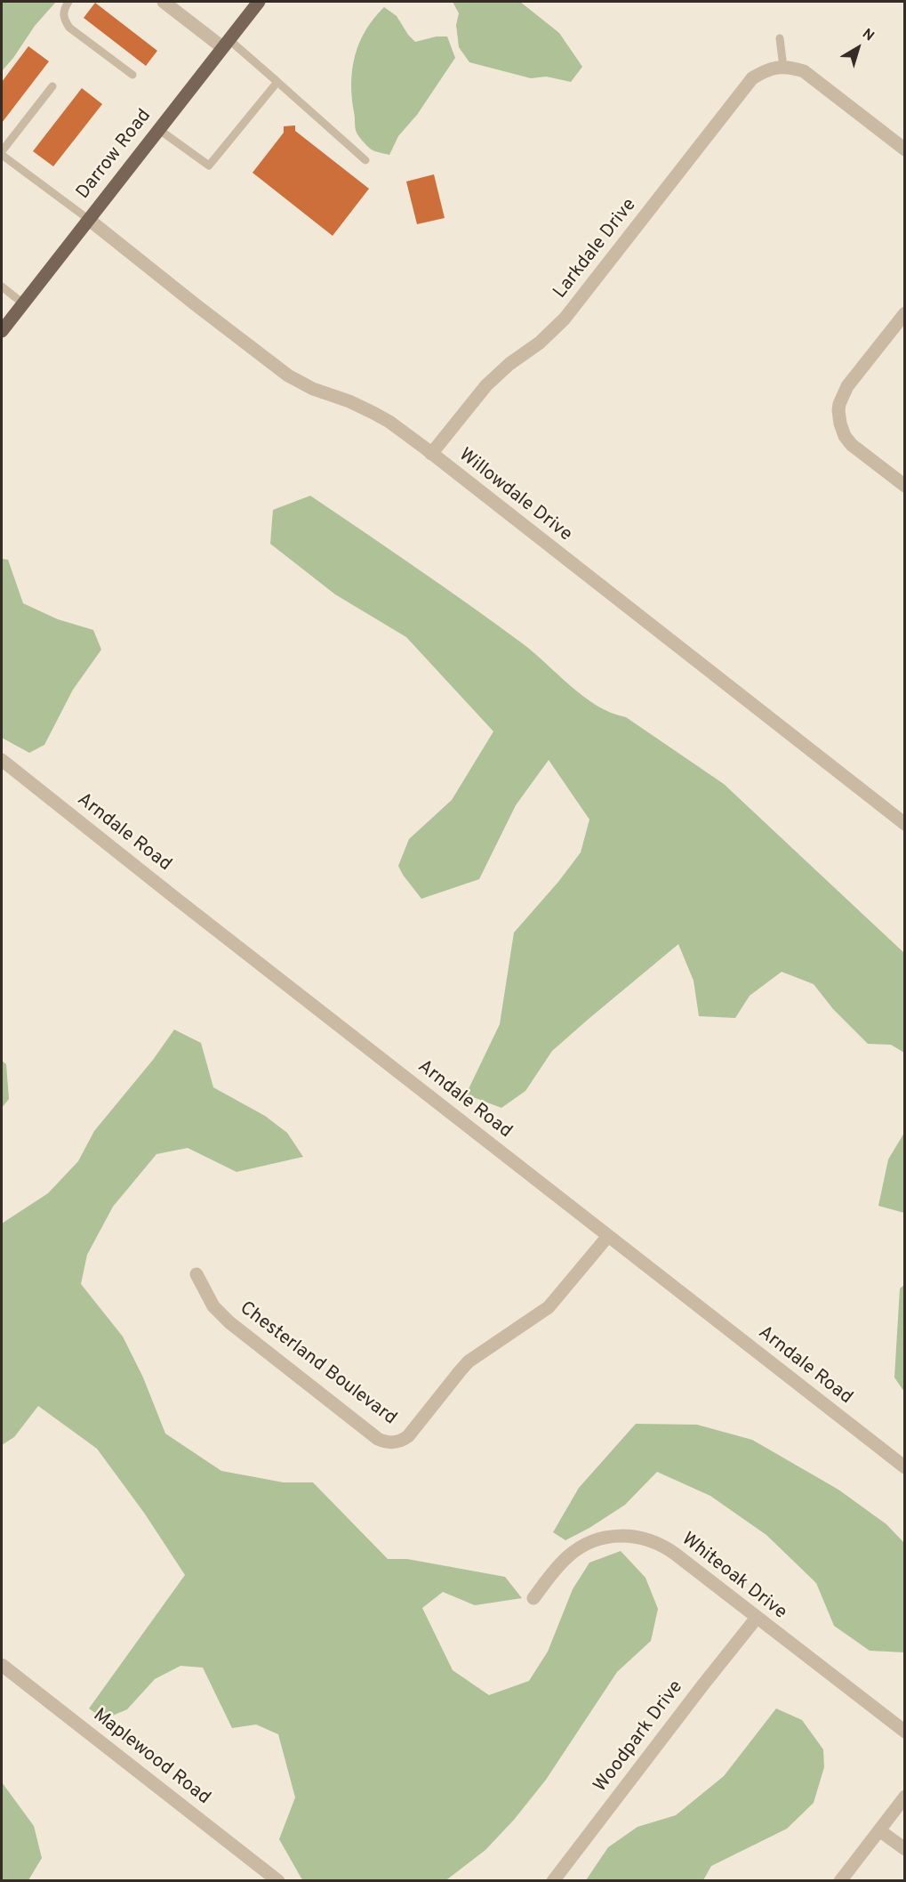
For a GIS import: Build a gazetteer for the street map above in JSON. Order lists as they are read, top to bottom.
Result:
{
  "streets": {
    "main road": ["Darrow Road"],
    "street": [
      "Larkdale Drive",
      "Willowdale Drive",
      "Arndale Road",
      "Chesterland Boulevard",
      "Whiteoak Drive",
      "Woodpark Drive",
      "Maplewood Road"
    ]
  },
  "crossings": [
    ["Darrow Road", "Willowdale Drive"],
    ["Larkdale Drive", "Willowdale Drive"],
    ["Arndale Road", "Chesterland Boulevard"],
    ["Whiteoak Drive", "Woodpark Drive"]
  ],
  "north": "top right"
}
